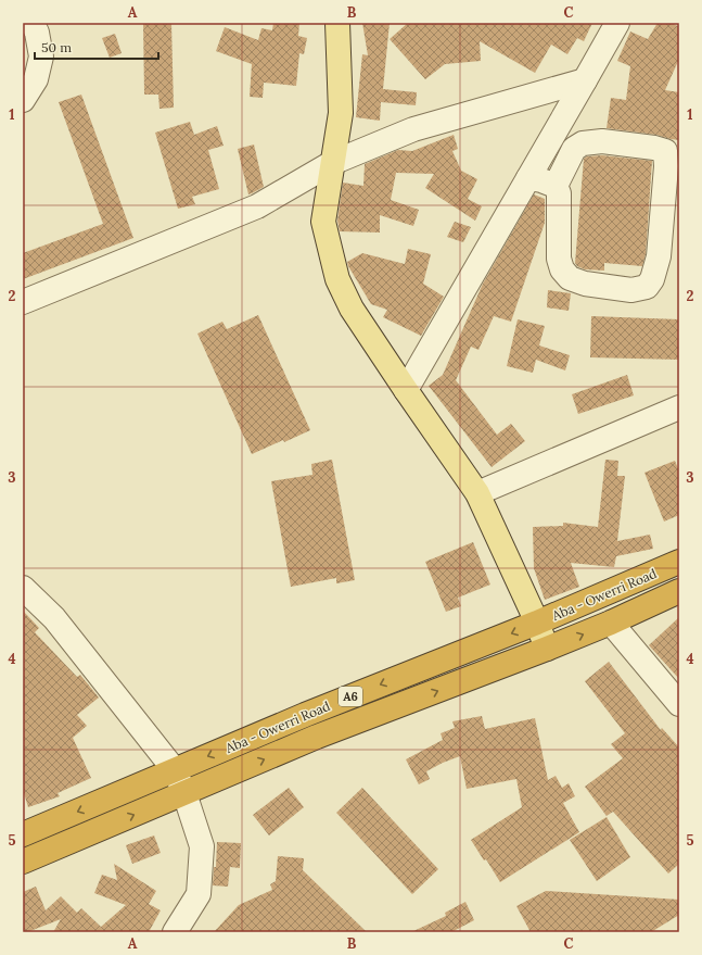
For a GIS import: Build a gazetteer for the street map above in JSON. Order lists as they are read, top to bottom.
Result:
{
  "streets": {
    "highway": ["Aba - Owerri Road", "A6"]
  },
  "scale_bar": "50 m",
  "grid": {
    "columns": ["A", "B", "C"],
    "rows": [
      "1",
      "2",
      "3",
      "4",
      "5"
    ]
  }
}
